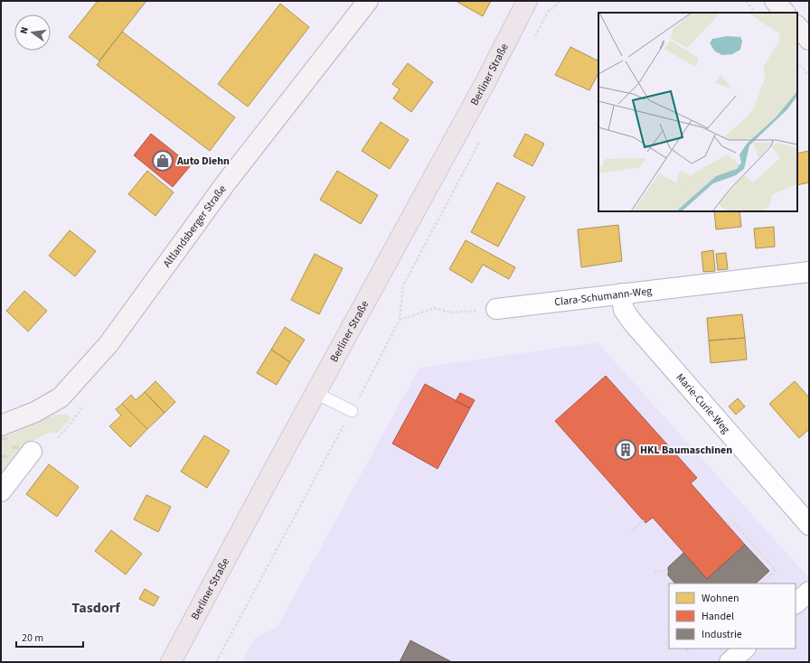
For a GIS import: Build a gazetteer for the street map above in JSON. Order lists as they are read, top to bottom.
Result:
{
  "streets": {
    "main road": ["Berliner Straße", "Altlandsberger Straße"],
    "street": ["Clara-Schumann-Weg", "Marie-Curie-Weg"]
  },
  "crossings": [
    ["Clara-Schumann-Weg", "Marie-Curie-Weg"]
  ],
  "districts": ["Tasdorf"],
  "places": {
    "shop": ["Auto Diehn"],
    "building": ["HKL Baumaschinen"]
  },
  "legend": ["Wohnen", "Handel", "Industrie"],
  "scale_bar": "20 m",
  "north": "left"
}
